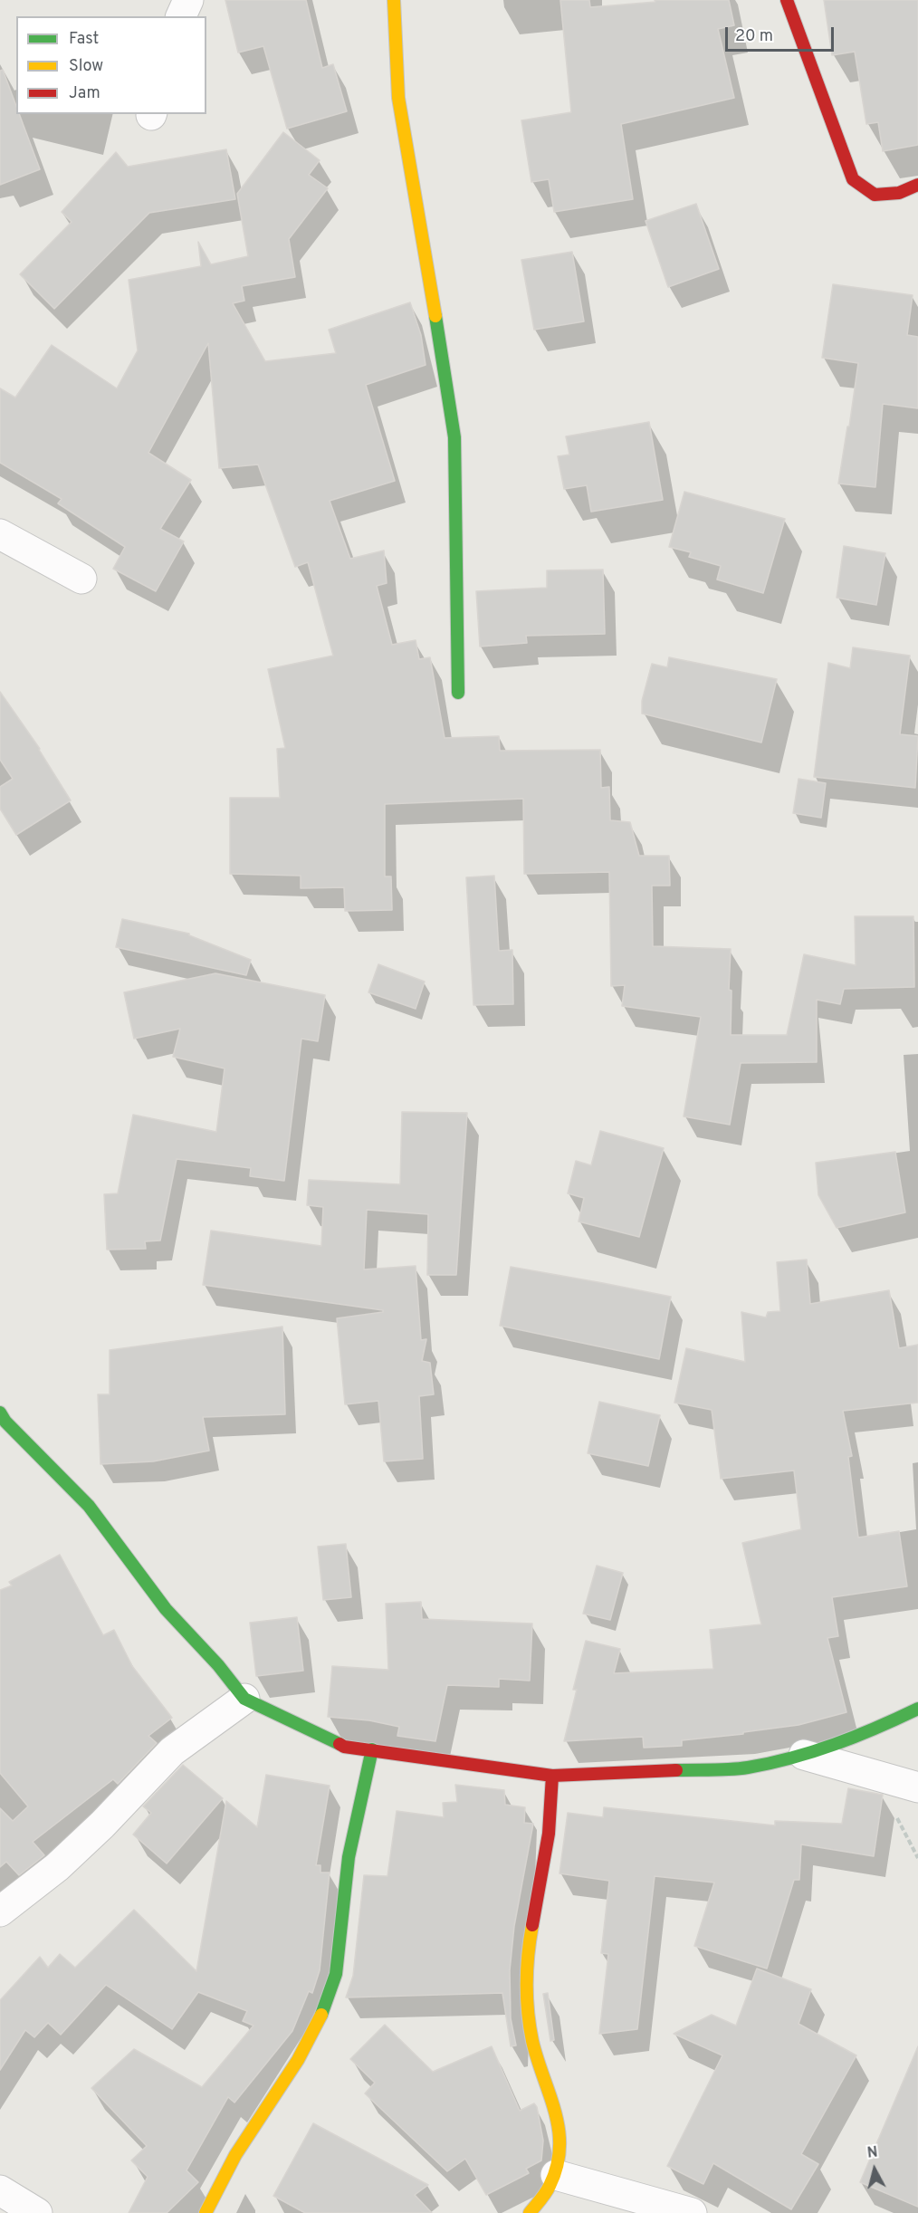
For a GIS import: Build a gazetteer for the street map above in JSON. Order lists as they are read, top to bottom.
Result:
{
  "legend": ["Fast", "Slow", "Jam"],
  "scale_bar": "20 m",
  "north": "top"
}
